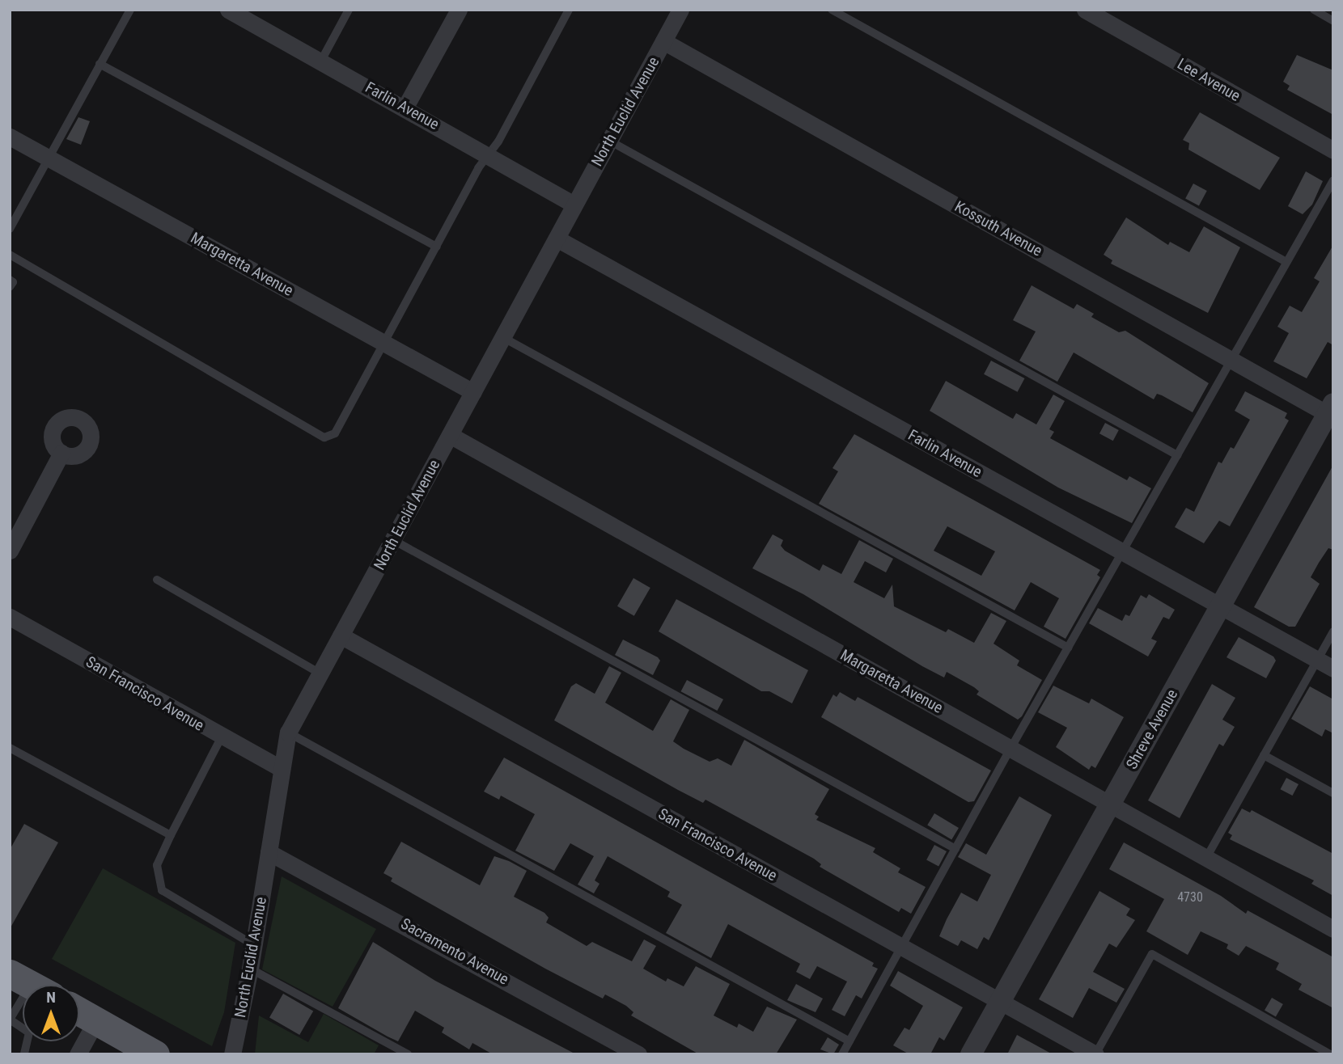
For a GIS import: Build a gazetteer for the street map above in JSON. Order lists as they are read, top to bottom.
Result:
{
  "streets": {
    "street": [
      "Lee Avenue",
      "Farlin Avenue",
      "North Euclid Avenue",
      "Kossuth Avenue",
      "Margaretta Avenue",
      "San Francisco Avenue",
      "Shreve Avenue",
      "Sacramento Avenue"
    ]
  },
  "crossings": [
    ["Farlin Avenue", "North Euclid Avenue"],
    ["Farlin Avenue", "Shreve Avenue"],
    ["North Euclid Avenue", "Kossuth Avenue"],
    ["North Euclid Avenue", "Margaretta Avenue"],
    ["North Euclid Avenue", "San Francisco Avenue"],
    ["North Euclid Avenue", "Sacramento Avenue"],
    ["Kossuth Avenue", "Shreve Avenue"],
    ["Margaretta Avenue", "Shreve Avenue"],
    ["San Francisco Avenue", "Shreve Avenue"]
  ],
  "house_numbers": ["4730"],
  "north": "top"
}
